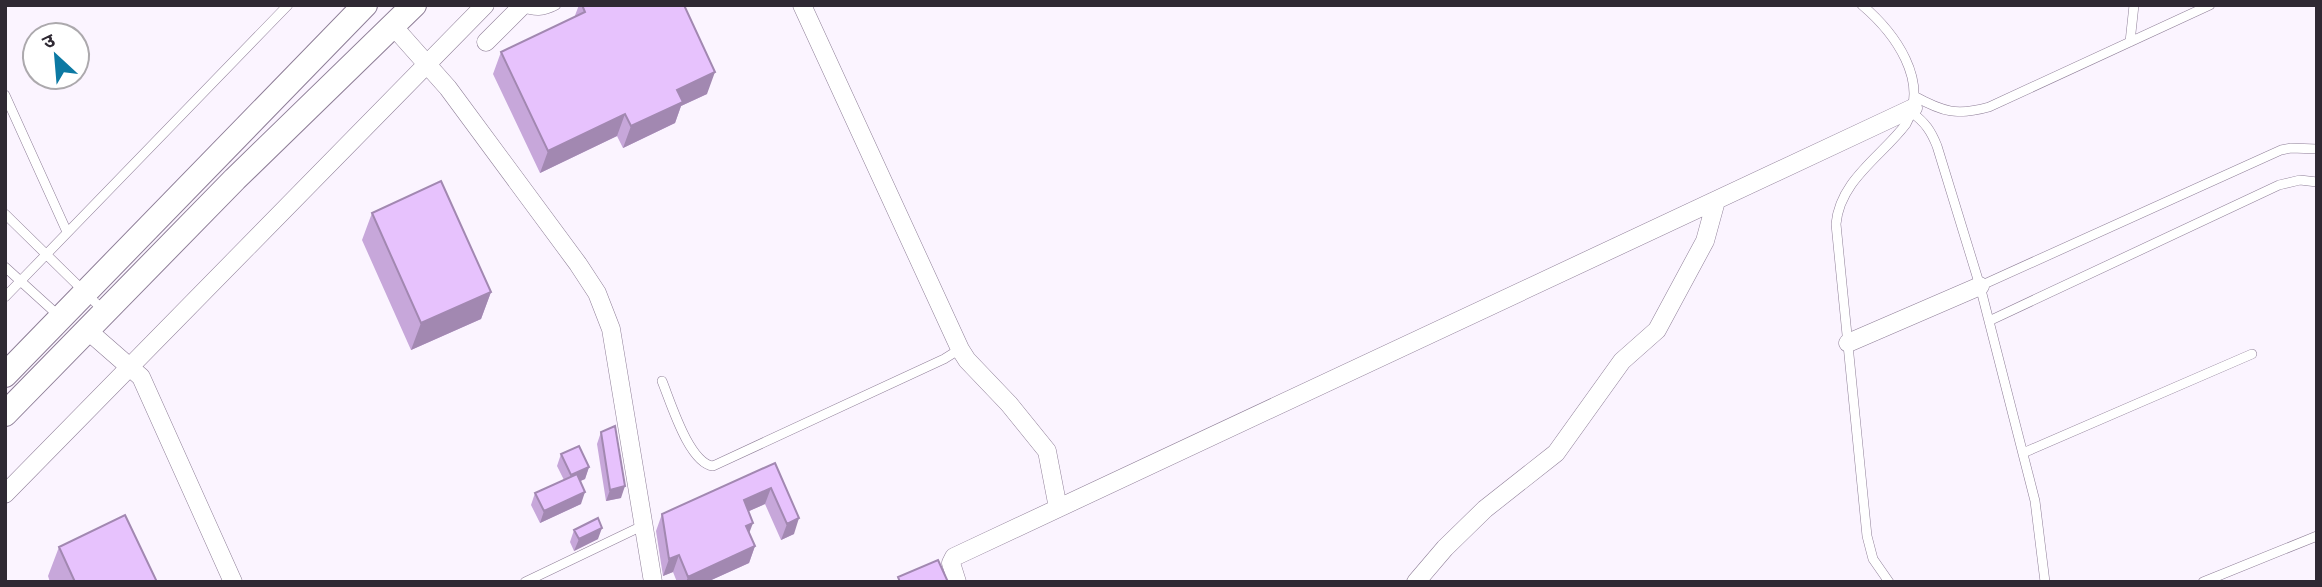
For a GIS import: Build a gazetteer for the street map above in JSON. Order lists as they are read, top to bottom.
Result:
{
  "north": "top left"
}
